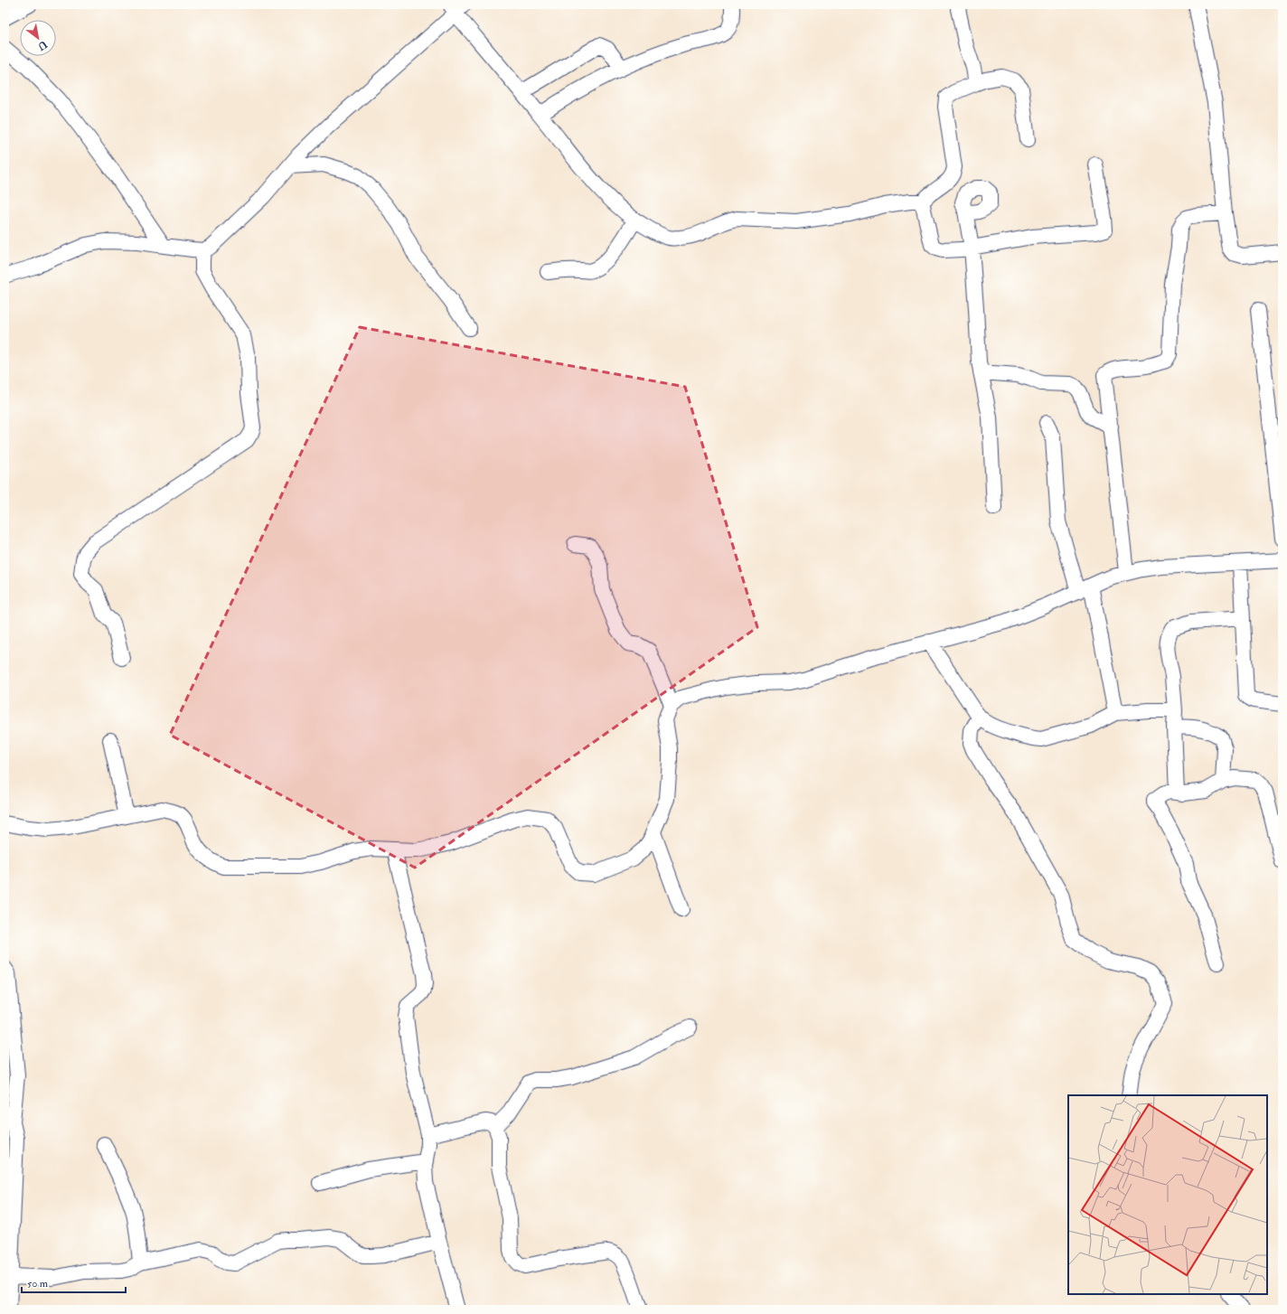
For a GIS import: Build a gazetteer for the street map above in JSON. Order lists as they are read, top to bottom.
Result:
{
  "scale_bar": "50 m",
  "north": "bottom right"
}
